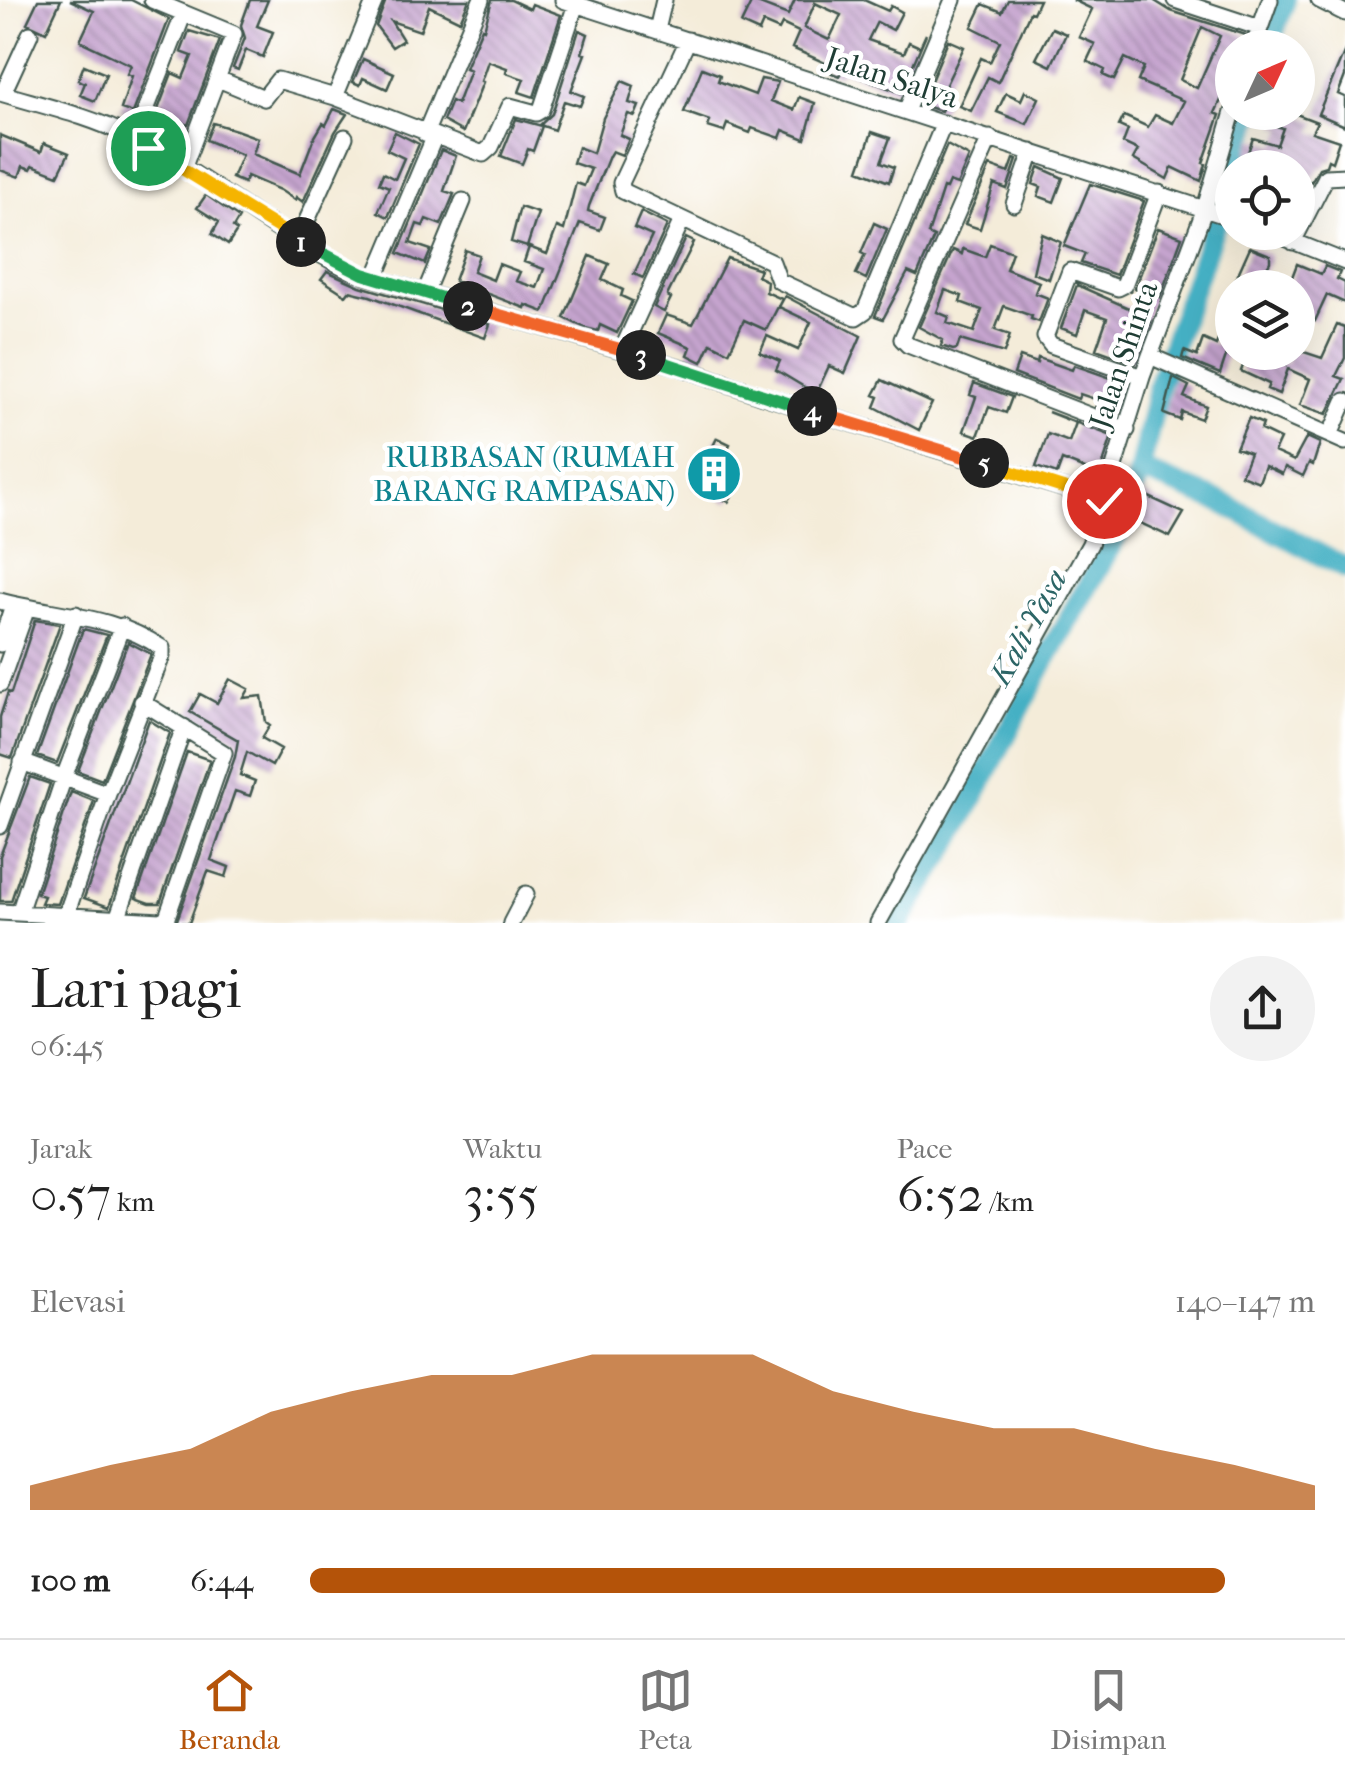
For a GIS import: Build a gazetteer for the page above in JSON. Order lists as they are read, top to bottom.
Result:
{
  "streets": {
    "street": ["Jalan Salya", "Jalan Shinta"]
  },
  "crossings": [
    ["Jalan Salya", "Jalan Shinta"]
  ],
  "water": ["Kali Yasa"],
  "places": {
    "building": ["RUBBASAN (RUMAH BARANG RAMPASAN)"]
  },
  "north": "top right",
  "page": {
    "pins": [
      "1",
      "2",
      "3",
      "4",
      "5"
    ],
    "heading": ["Lari pagi", "06:45"],
    "stats": [
      ["Jarak", "0.57 km"],
      ["Waktu", "3:55"],
      ["Pace", "6:52 /km"]
    ],
    "chart": ["Elevasi", "140–147 m"],
    "list": [
      {
        "name": "100 m",
        "note": "6:44"
      }
    ],
    "tabs": ["Beranda", "Peta", "Disimpan"]
  }
}
